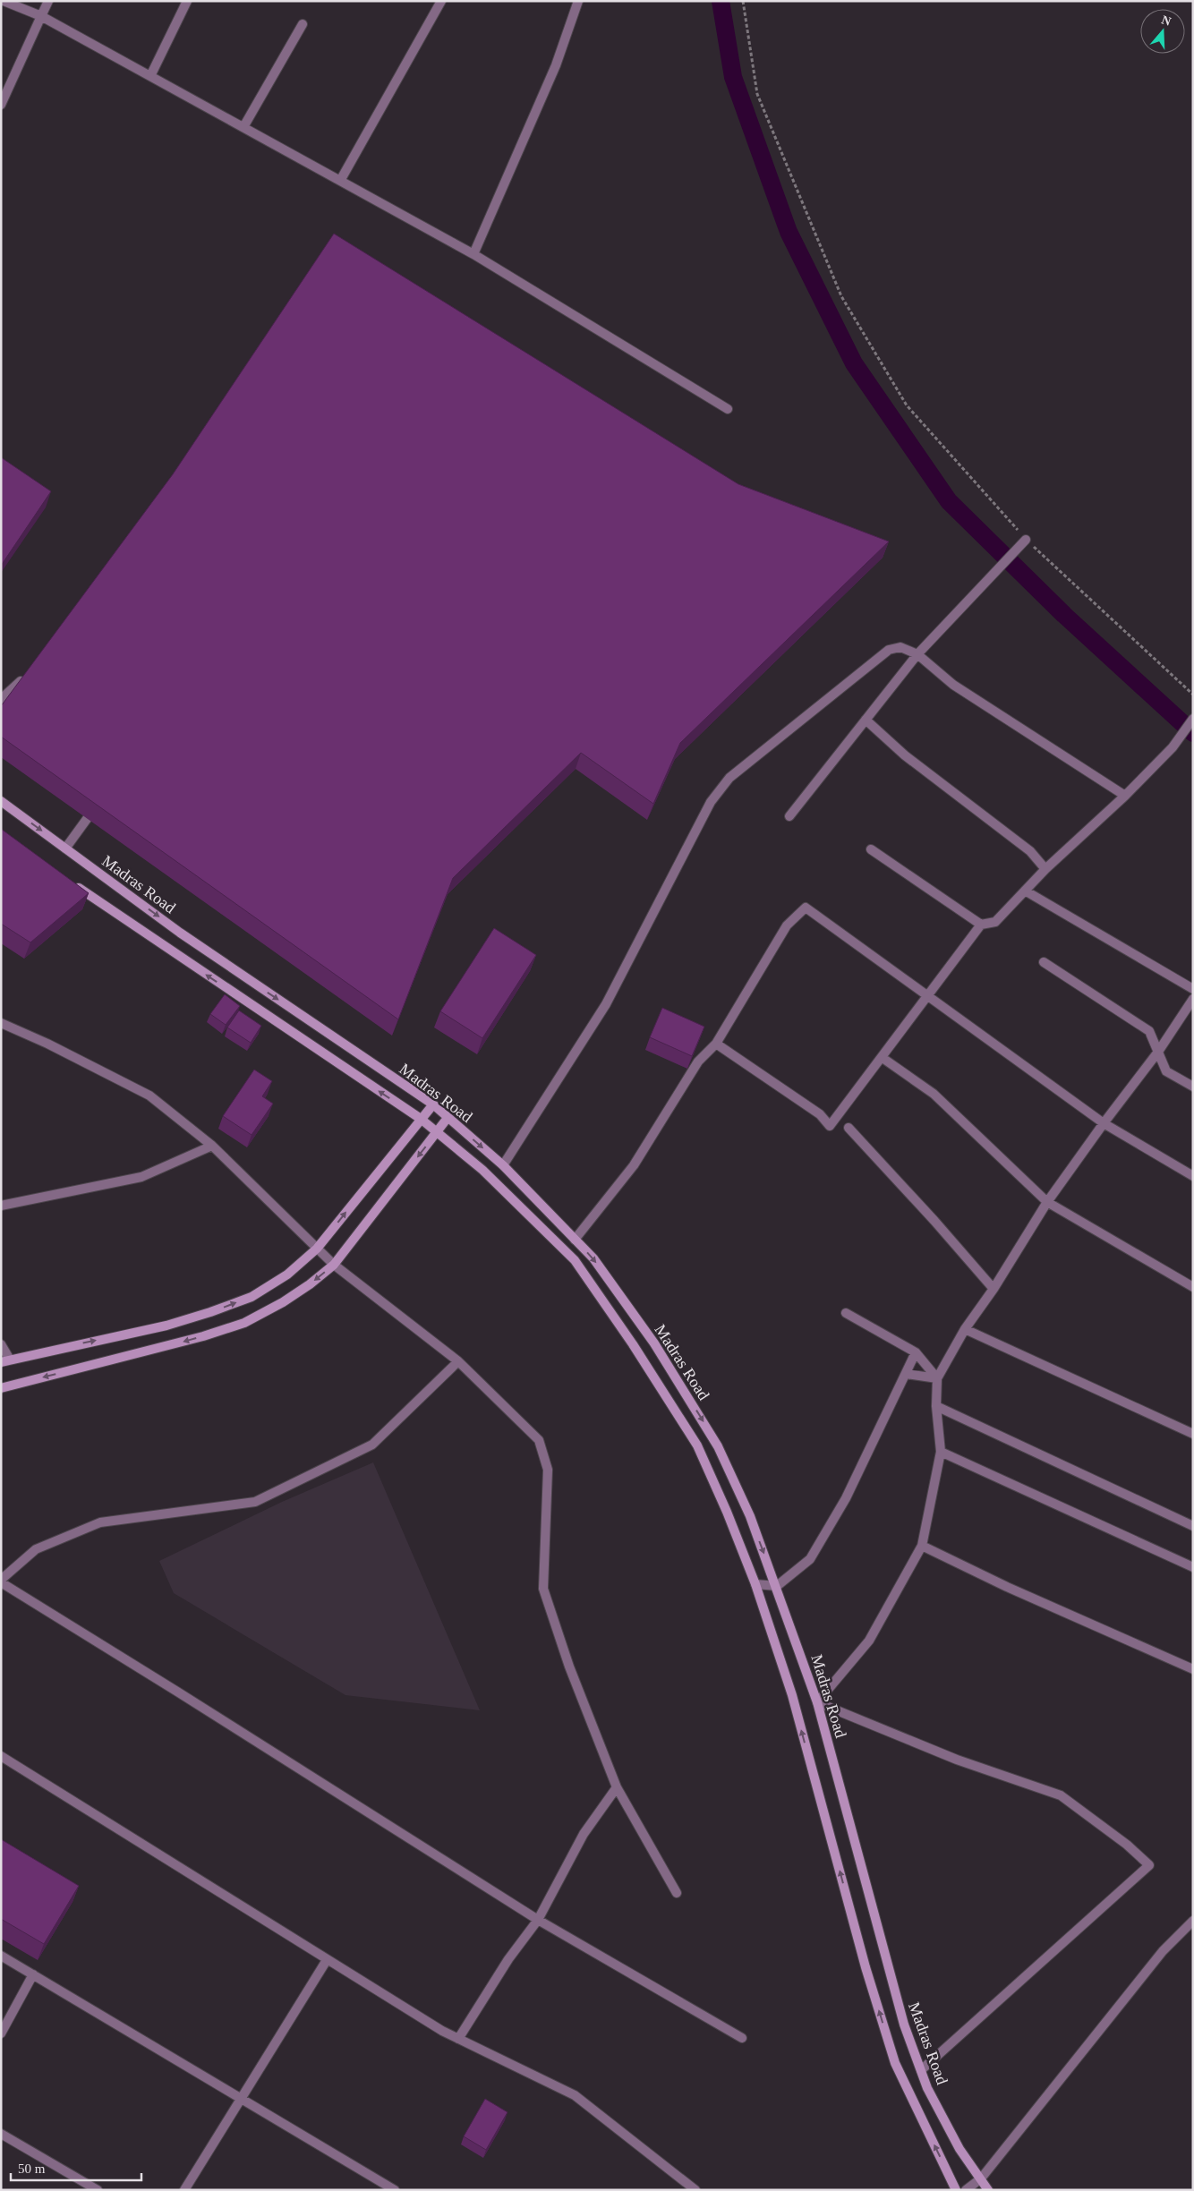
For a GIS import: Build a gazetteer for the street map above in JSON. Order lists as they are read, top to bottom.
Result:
{
  "streets": {
    "main road": ["Madras Road"]
  },
  "scale_bar": "50 m",
  "north": "top"
}
